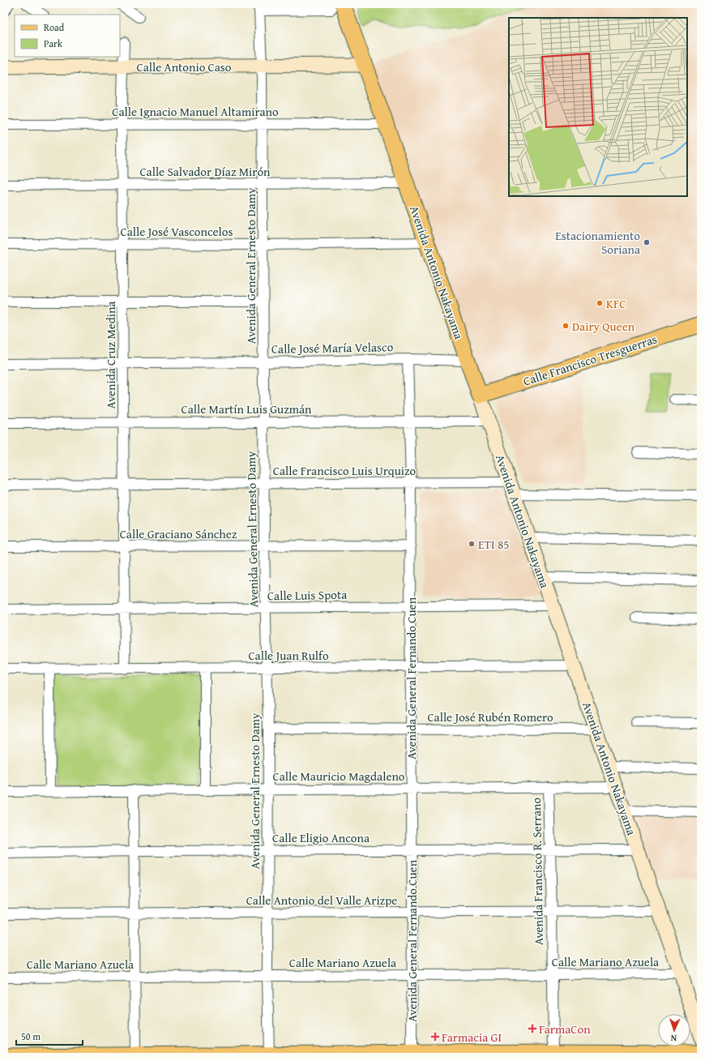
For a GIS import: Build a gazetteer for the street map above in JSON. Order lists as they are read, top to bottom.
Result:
{
  "streets": {
    "main road": ["Avenida Antonio Nakayama", "Calle Francisco Tresguerras"],
    "street": [
      "Calle Antonio Caso",
      "Calle Ignacio Manuel Altamirano",
      "Calle Salvador Díaz Mirón",
      "Calle José Vasconcelos",
      "Avenida General Ernesto Damy",
      "Calle José María Velasco",
      "Avenida Cruz Medina",
      "Calle Martín Luis Guzmán",
      "Calle Francisco Luis Urquizo",
      "Calle Graciano Sánchez",
      "Calle Luis Spota",
      "Calle Juan Rulfo",
      "Avenida General Fernando Cuen",
      "Calle José Rubén Romero",
      "Calle Mauricio Magdaleno",
      "Calle Eligio Ancona",
      "Avenida Francisco R. Serrano",
      "Calle Antonio del Valle Arizpe",
      "Calle Mariano Azuela"
    ]
  },
  "crossings": [
    ["Calle Antonio Caso", "Avenida General Ernesto Damy"],
    ["Calle Antonio Caso", "Avenida Antonio Nakayama"],
    ["Calle Antonio Caso", "Avenida Cruz Medina"],
    ["Calle Ignacio Manuel Altamirano", "Avenida General Ernesto Damy"],
    ["Calle Ignacio Manuel Altamirano", "Avenida Antonio Nakayama"],
    ["Calle Ignacio Manuel Altamirano", "Avenida Cruz Medina"],
    ["Calle Salvador Díaz Mirón", "Avenida General Ernesto Damy"],
    ["Calle Salvador Díaz Mirón", "Avenida Antonio Nakayama"],
    ["Calle Salvador Díaz Mirón", "Avenida Cruz Medina"],
    ["Calle José Vasconcelos", "Avenida General Ernesto Damy"],
    ["Calle José Vasconcelos", "Avenida Antonio Nakayama"],
    ["Calle José Vasconcelos", "Avenida Cruz Medina"],
    ["Avenida General Ernesto Damy", "Calle José María Velasco"],
    ["Avenida General Ernesto Damy", "Calle Martín Luis Guzmán"],
    ["Avenida General Ernesto Damy", "Calle Francisco Luis Urquizo"],
    ["Avenida General Ernesto Damy", "Calle Graciano Sánchez"],
    ["Avenida General Ernesto Damy", "Calle Luis Spota"],
    ["Avenida General Ernesto Damy", "Calle Juan Rulfo"],
    ["Avenida General Ernesto Damy", "Calle José Rubén Romero"],
    ["Avenida General Ernesto Damy", "Calle Mauricio Magdaleno"],
    ["Avenida General Ernesto Damy", "Calle Eligio Ancona"],
    ["Avenida General Ernesto Damy", "Calle Antonio del Valle Arizpe"],
    ["Avenida General Ernesto Damy", "Calle Mariano Azuela"],
    ["Avenida Antonio Nakayama", "Calle Francisco Tresguerras"],
    ["Avenida Antonio Nakayama", "Calle Martín Luis Guzmán"],
    ["Avenida Antonio Nakayama", "Calle Francisco Luis Urquizo"],
    ["Avenida Antonio Nakayama", "Calle Luis Spota"],
    ["Avenida Antonio Nakayama", "Calle Juan Rulfo"],
    ["Avenida Antonio Nakayama", "Calle José Rubén Romero"],
    ["Avenida Antonio Nakayama", "Calle Mauricio Magdaleno"],
    ["Avenida Antonio Nakayama", "Calle Eligio Ancona"],
    ["Avenida Antonio Nakayama", "Calle Antonio del Valle Arizpe"],
    ["Avenida Antonio Nakayama", "Calle Mariano Azuela"],
    ["Calle José María Velasco", "Avenida Cruz Medina"],
    ["Calle José María Velasco", "Avenida General Fernando Cuen"],
    ["Avenida Cruz Medina", "Calle Martín Luis Guzmán"],
    ["Avenida Cruz Medina", "Calle Francisco Luis Urquizo"],
    ["Avenida Cruz Medina", "Calle Graciano Sánchez"],
    ["Avenida Cruz Medina", "Calle Luis Spota"],
    ["Avenida Cruz Medina", "Calle Juan Rulfo"],
    ["Calle Martín Luis Guzmán", "Avenida General Fernando Cuen"],
    ["Calle Francisco Luis Urquizo", "Avenida General Fernando Cuen"],
    ["Calle Graciano Sánchez", "Avenida General Fernando Cuen"],
    ["Calle Luis Spota", "Avenida General Fernando Cuen"],
    ["Calle Juan Rulfo", "Avenida General Fernando Cuen"],
    ["Avenida General Fernando Cuen", "Calle José Rubén Romero"],
    ["Avenida General Fernando Cuen", "Calle Mauricio Magdaleno"],
    ["Avenida General Fernando Cuen", "Calle Eligio Ancona"],
    ["Avenida General Fernando Cuen", "Calle Antonio del Valle Arizpe"],
    ["Avenida General Fernando Cuen", "Calle Mariano Azuela"],
    ["Calle Mauricio Magdaleno", "Avenida Francisco R. Serrano"],
    ["Calle Eligio Ancona", "Avenida Francisco R. Serrano"],
    ["Avenida Francisco R. Serrano", "Calle Antonio del Valle Arizpe"],
    ["Avenida Francisco R. Serrano", "Calle Mariano Azuela"]
  ],
  "places": {
    "other": [
      "Estacionamiento Soriana",
      "KFC",
      "Dairy Queen",
      "ETI 85"
    ],
    "health": ["FarmaCon", "Farmacia GI"]
  },
  "legend": ["Road", "Park"],
  "scale_bar": "50 m",
  "north": "bottom"
}
